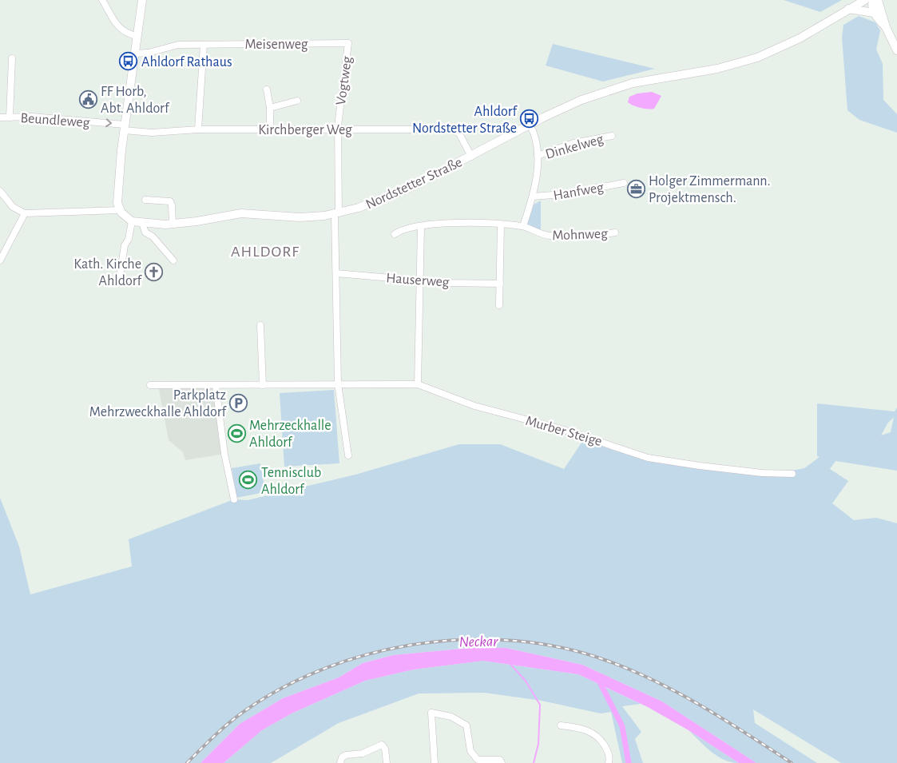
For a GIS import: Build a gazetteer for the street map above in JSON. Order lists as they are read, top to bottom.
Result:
{
  "streets": {
    "street": [
      "Meisenweg",
      "Vogtweg",
      "Beundleweg",
      "Kirchberger Weg",
      "Dinkelweg",
      "Nordstetter Straße",
      "Hanfweg",
      "Mohnweg",
      "Hauserweg",
      "Murber Steige"
    ]
  },
  "crossings": [
    ["Meisenweg", "Vogtweg"],
    ["Vogtweg", "Kirchberger Weg"],
    ["Vogtweg", "Nordstetter Straße"],
    ["Beundleweg", "Kirchberger Weg"],
    ["Kirchberger Weg", "Nordstetter Straße"]
  ],
  "one_way": ["Beundleweg"],
  "districts": ["AHLDORF"],
  "water": ["Neckar"],
  "places": {
    "bus stop": ["Ahldorf Rathaus", "Ahldorf Nordstetter Straße"],
    "public building": ["FF Horb, Abt. Ahldorf"],
    "office": ["Holger Zimmermann. Projektmensch."],
    "church": ["Kath. Kirche Ahldorf"],
    "parking": ["Parkplatz Mehrzweckhalle Ahldorf"],
    "sports": ["Mehrzeckhalle Ahldorf", "Tennisclub Ahldorf"]
  }
}
